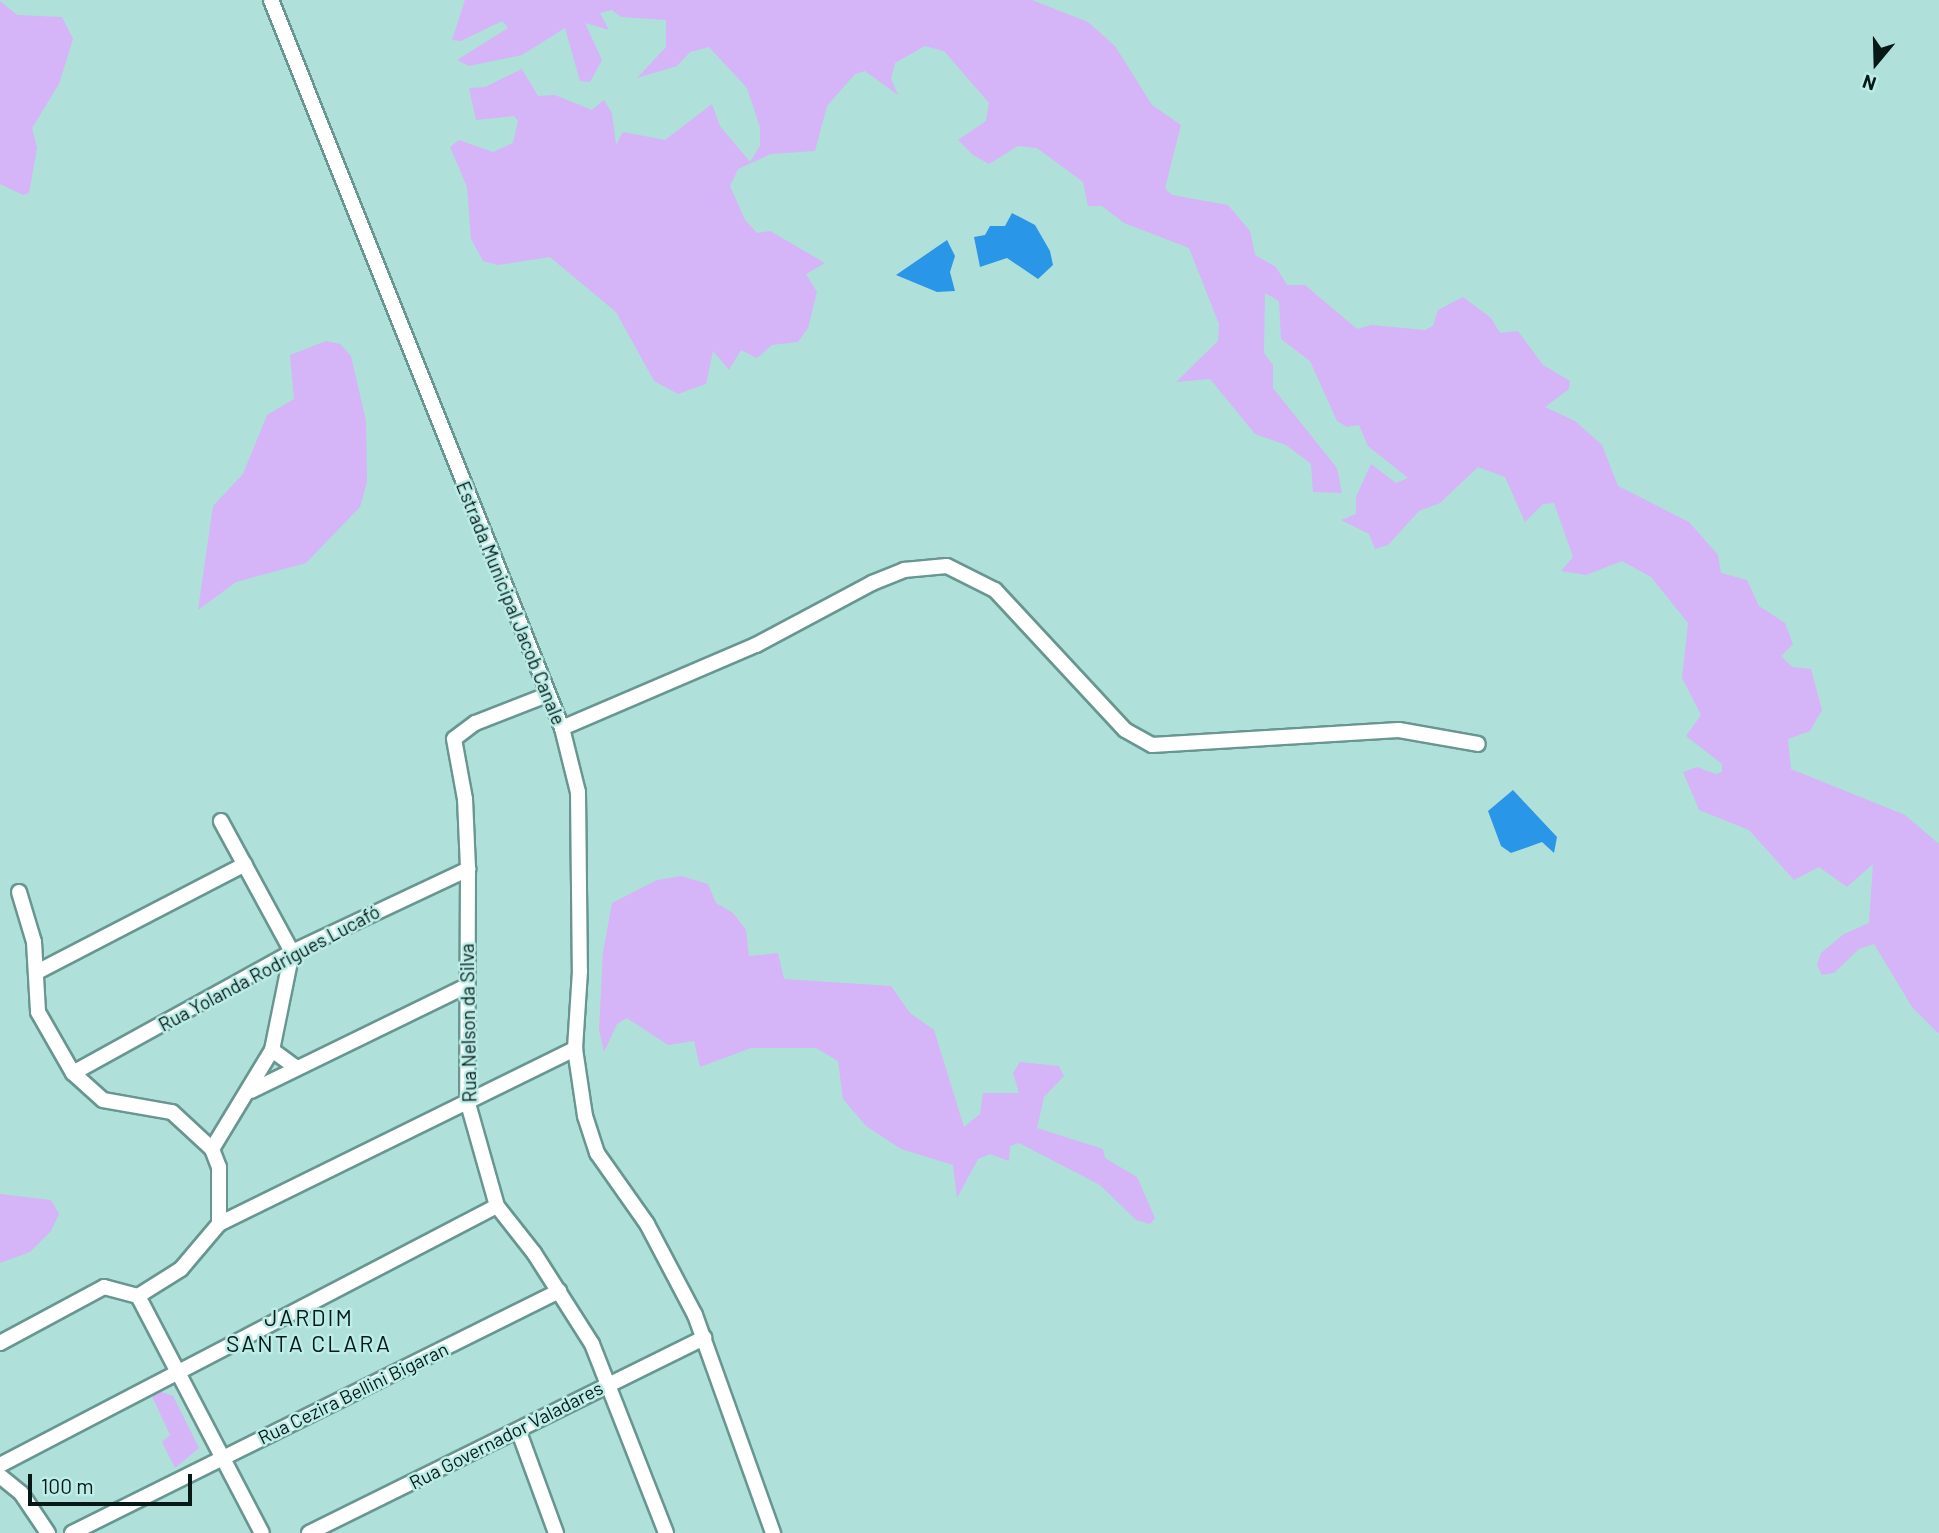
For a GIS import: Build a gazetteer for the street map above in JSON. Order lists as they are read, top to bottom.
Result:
{
  "streets": {
    "street": [
      "Estrada Municipal Jacob Canale",
      "Rua Yolanda Rodrigues Lucafó",
      "Rua Nelson da Silva",
      "Rua Cezira Bellini Bigaran",
      "Rua Governador Valadares"
    ]
  },
  "crossings": [
    ["Estrada Municipal Jacob Canale", "Rua Nelson da Silva"],
    ["Estrada Municipal Jacob Canale", "Rua Governador Valadares"],
    ["Rua Yolanda Rodrigues Lucafó", "Rua Nelson da Silva"],
    ["Rua Nelson da Silva", "Rua Cezira Bellini Bigaran"],
    ["Rua Nelson da Silva", "Rua Governador Valadares"]
  ],
  "districts": ["JARDIM SANTA CLARA"],
  "scale_bar": "100 m",
  "north": "bottom"
}
